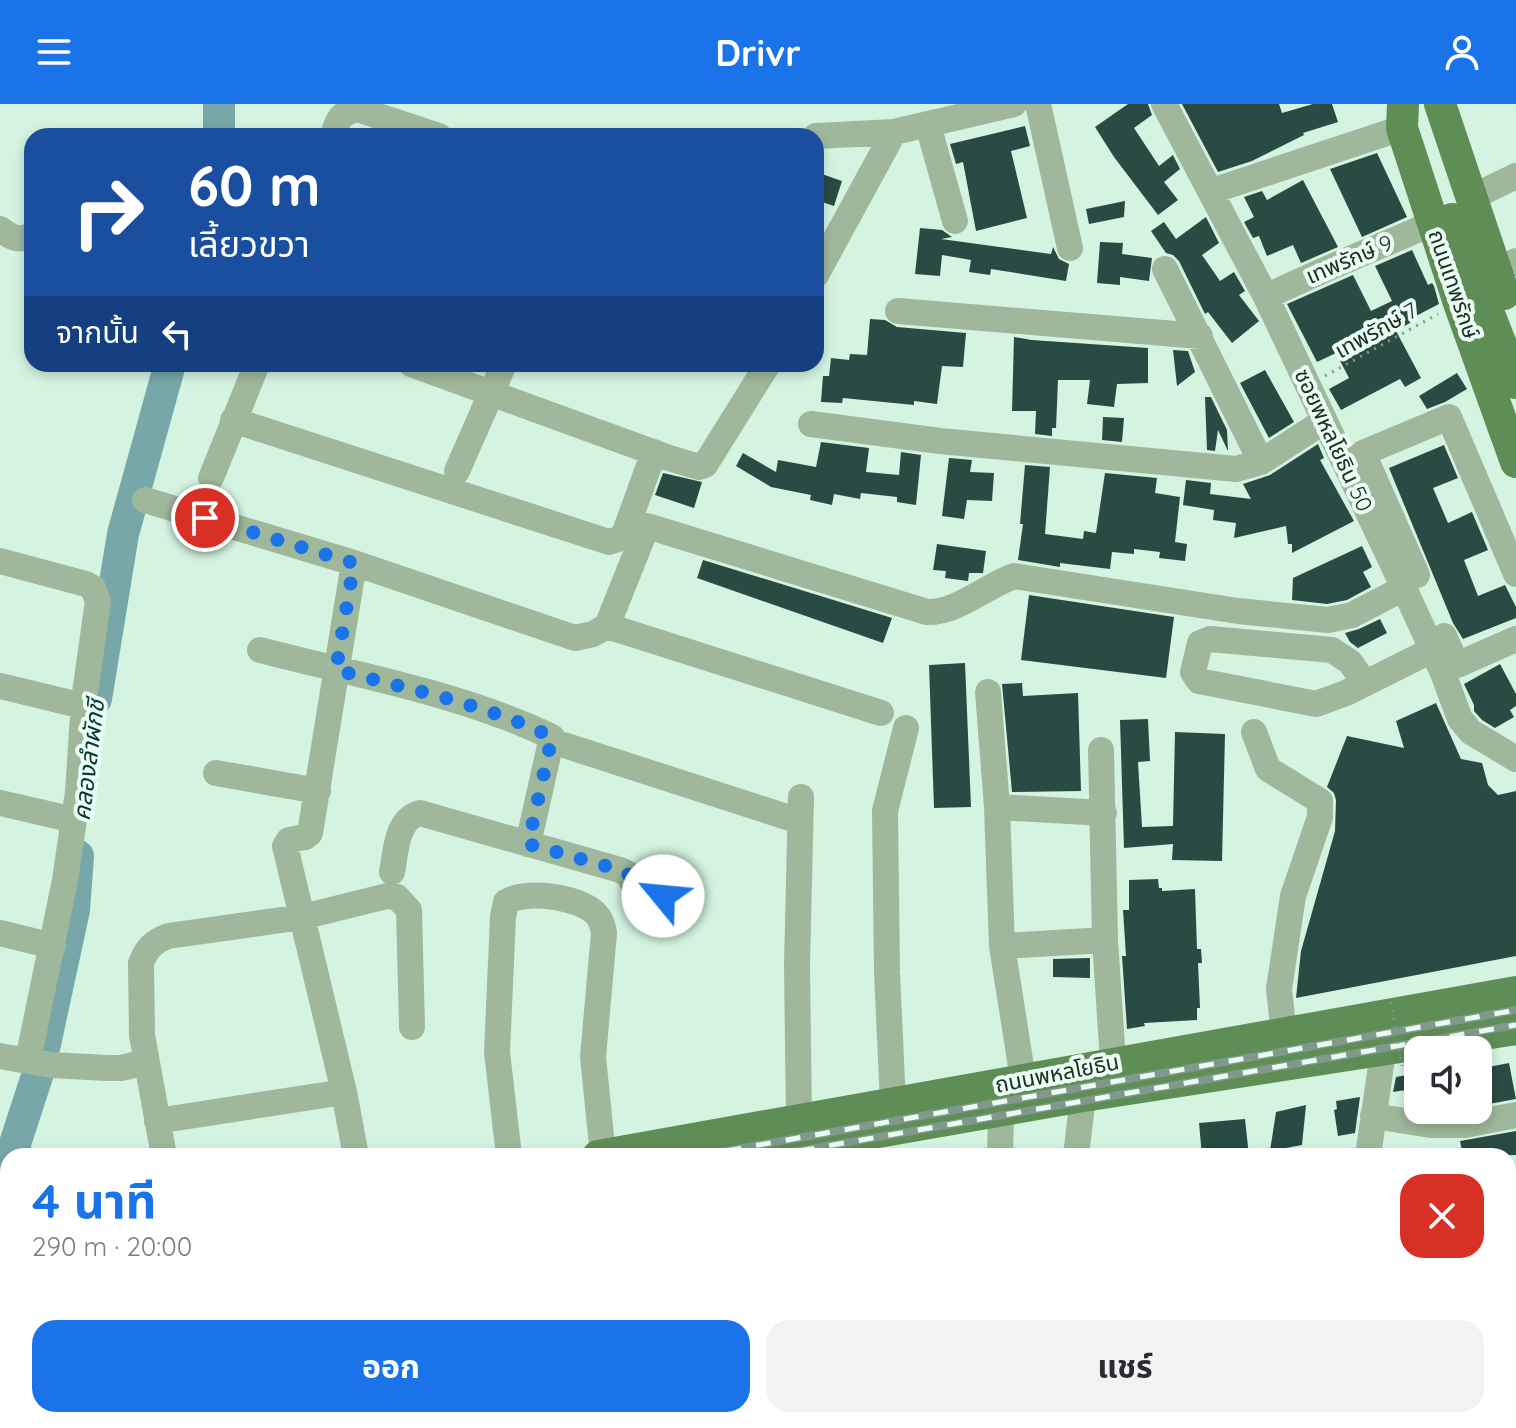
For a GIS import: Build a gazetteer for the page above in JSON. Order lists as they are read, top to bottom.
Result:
{
  "streets": {
    "main road": ["ถนนเทพรักษ์", "ถนนพหลโยธิน"],
    "street": ["เทพรักษ์ 9", "ซอยพหลโยธิน 50"],
    "path": ["เทพรักษ์ 7"]
  },
  "crossings": [
    ["เทพรักษ์ 9", "ถนนเทพรักษ์"],
    ["เทพรักษ์ 9", "ซอยพหลโยธิน 50"],
    ["ถนนเทพรักษ์", "เทพรักษ์ 7"],
    ["เทพรักษ์ 7", "ซอยพหลโยธิน 50"]
  ],
  "water": ["คลองลำผักชี"],
  "page": {
    "header": "Drivr",
    "turn": ["60 m", "เลี้ยวขวา"],
    "then": "จากนั้น",
    "heading": ["4 นาที", "290 m · 20:00"],
    "buttons": ["ออก", "แชร์"]
  }
}
